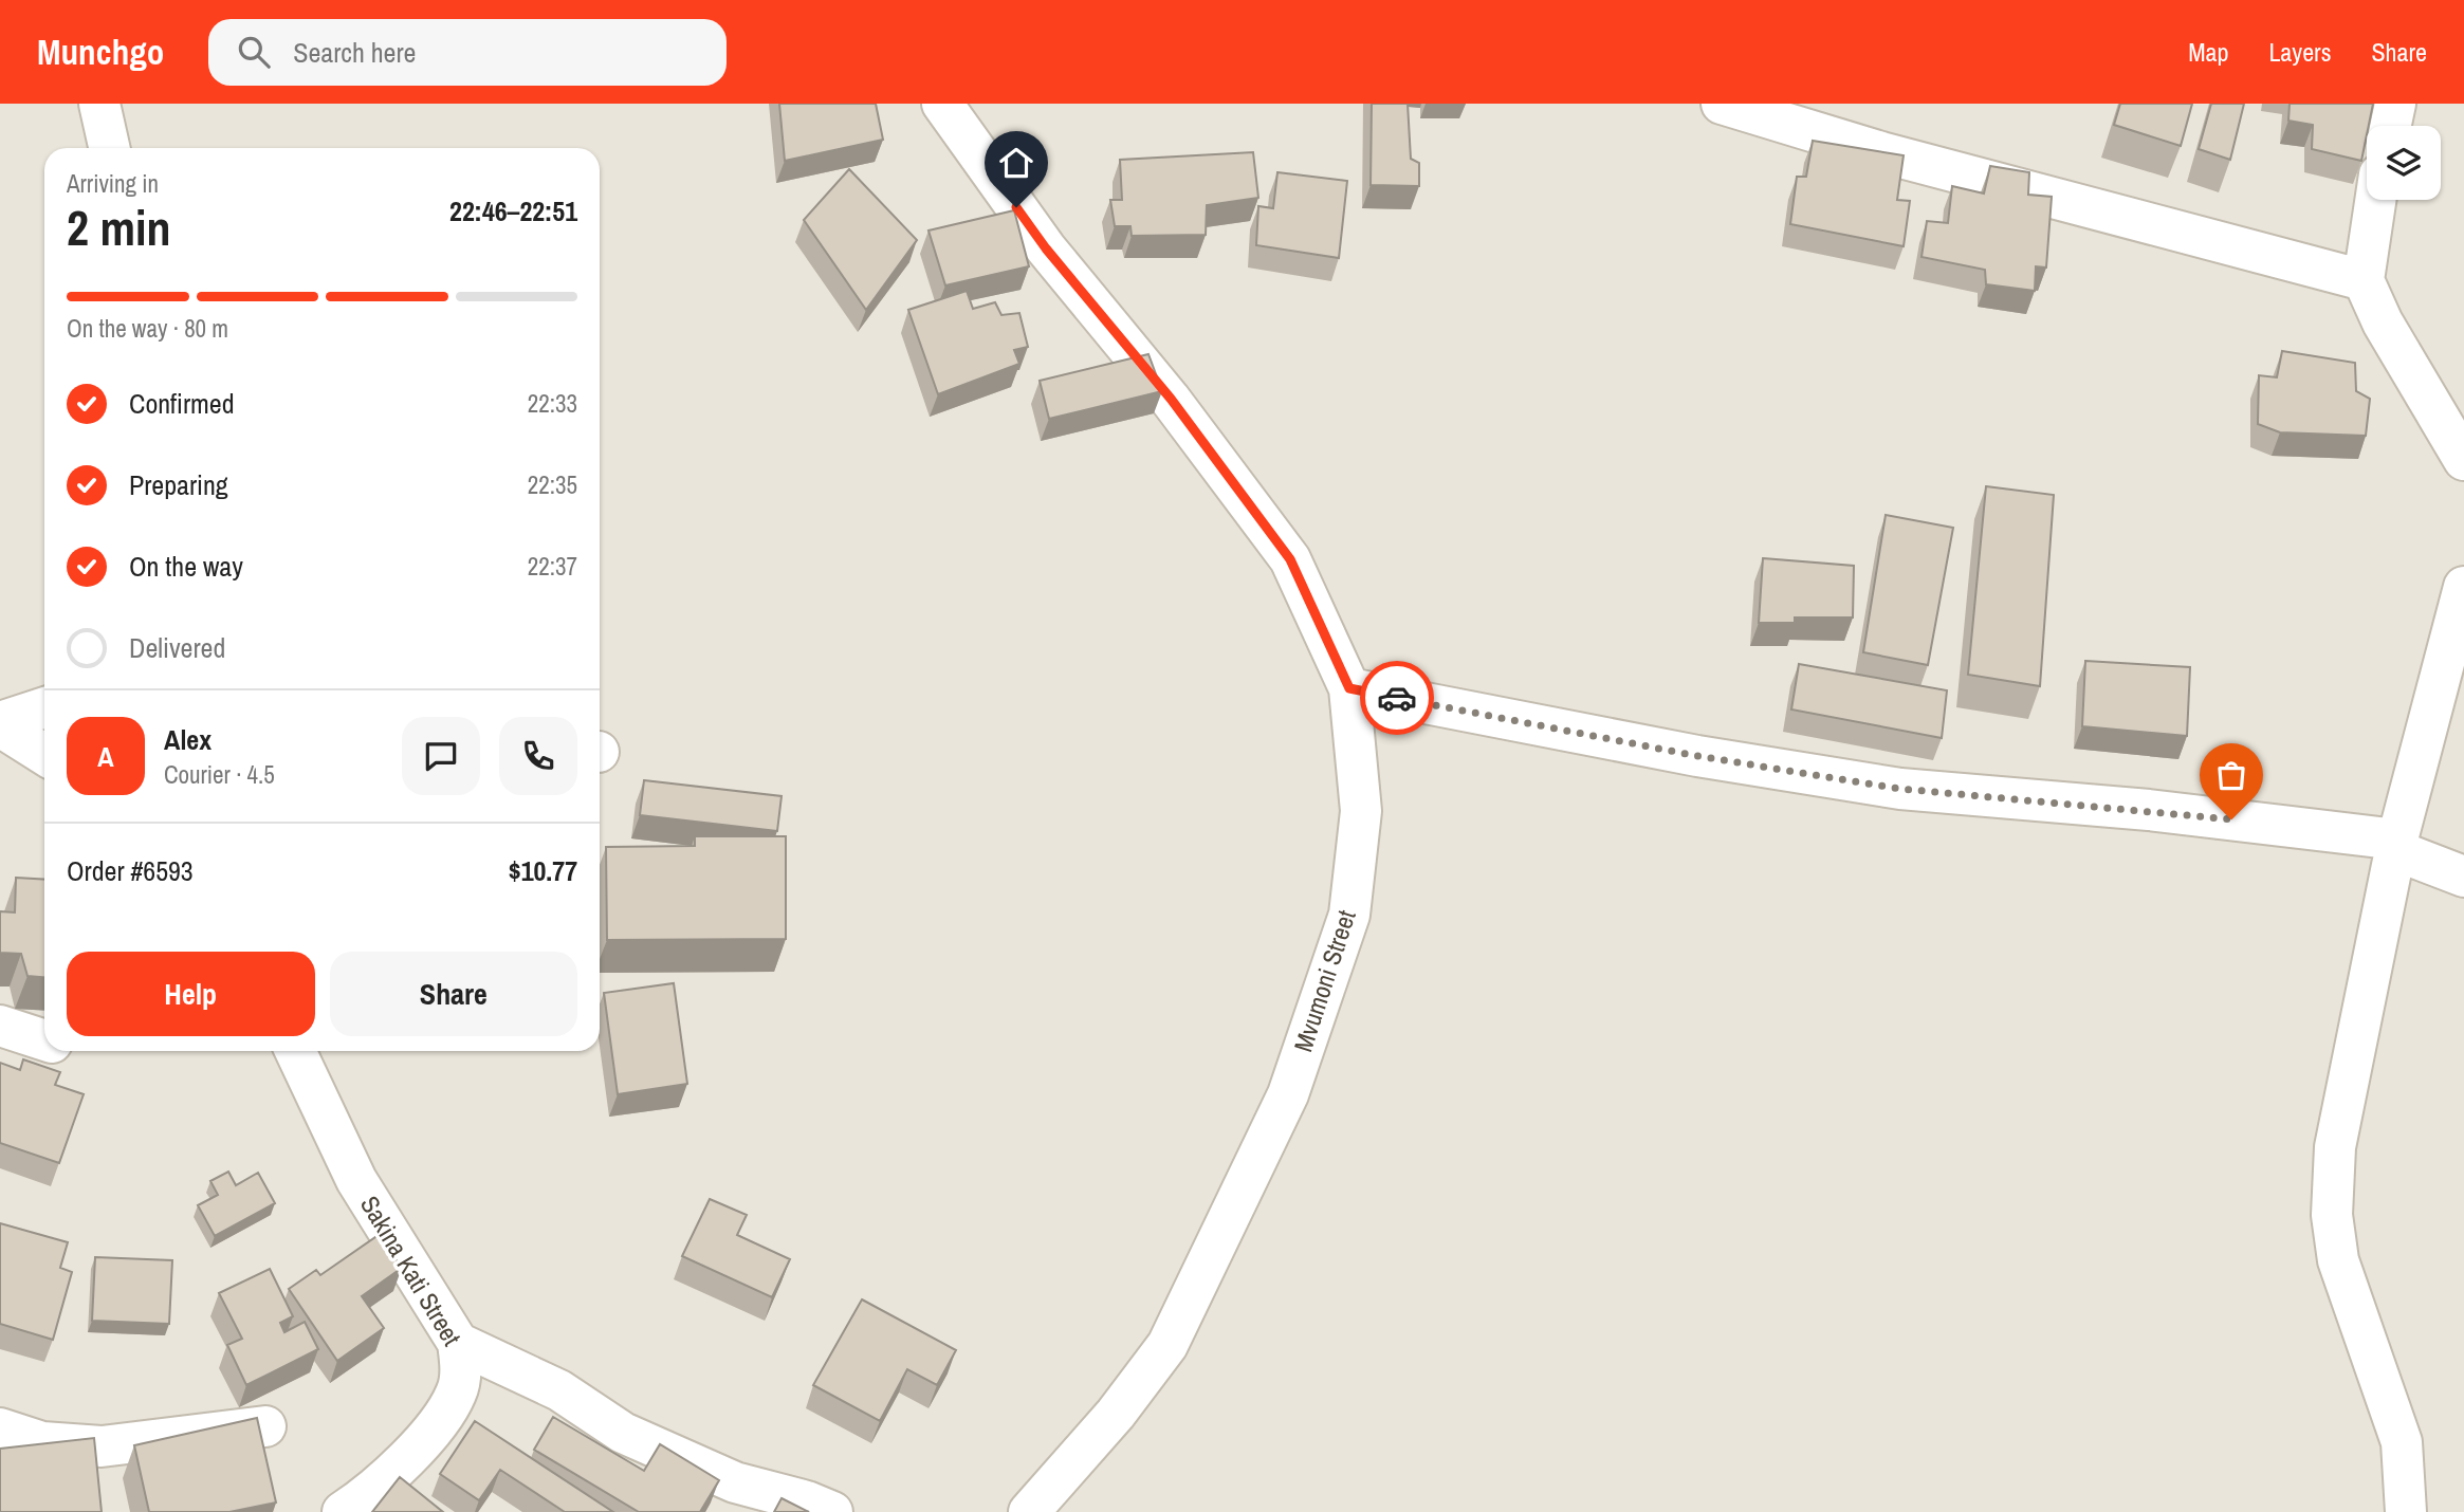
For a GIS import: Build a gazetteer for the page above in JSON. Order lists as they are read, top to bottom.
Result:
{
  "streets": {
    "street": ["Mvumoni Street", "Sakina Kati Street"]
  },
  "page": {
    "header": "Munchgo",
    "search": "Search here",
    "nav": ["Map", "Layers", "Share"],
    "heading": ["2 min", "Arriving in", "22:46–22:51"],
    "panel": [
      "Alex",
      "Courier · 4.5",
      "Order #6593",
      "$10.77"
    ],
    "bar": "On the way · 80 m",
    "list": [
      ["Confirmed", "22:33"],
      ["Preparing", "22:35"],
      ["On the way", "22:37"],
      "Delivered"
    ],
    "round": "A",
    "buttons": ["Help", "Share"]
  }
}
